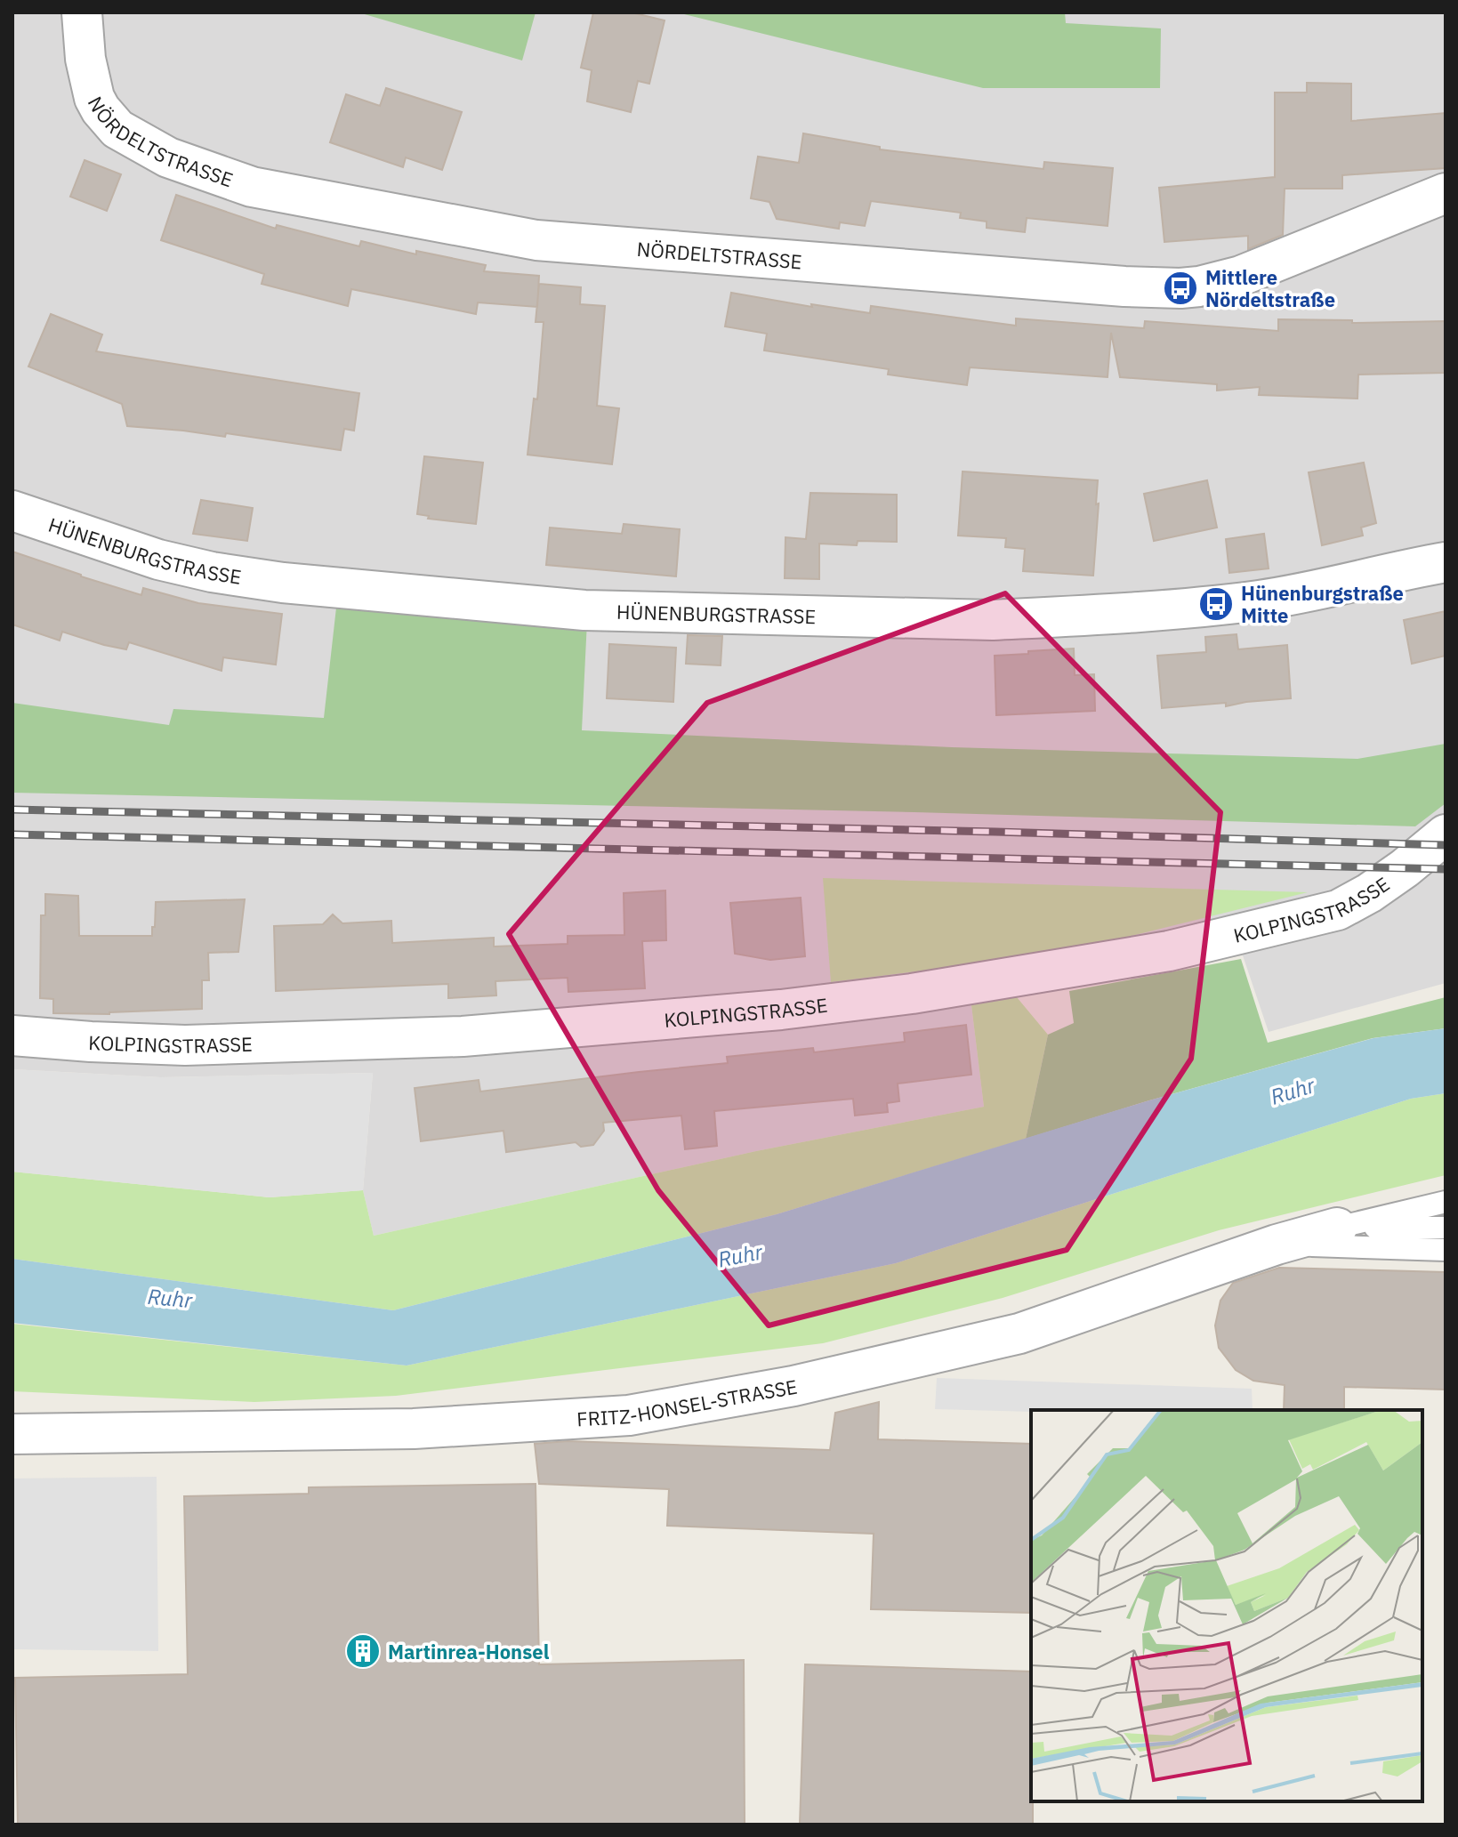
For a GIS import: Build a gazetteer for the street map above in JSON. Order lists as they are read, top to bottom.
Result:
{
  "streets": {
    "street": [
      "NÖRDELTSTRASSE",
      "HÜNENBURGSTRASSE",
      "KOLPINGSTRASSE",
      "FRITZ-HONSEL-STRASSE"
    ]
  },
  "water": ["Ruhr"],
  "places": {
    "bus stop": ["Mittlere Nördeltstraße", "Hünenburgstraße Mitte"],
    "building": ["Martinrea-Honsel"]
  }
}
